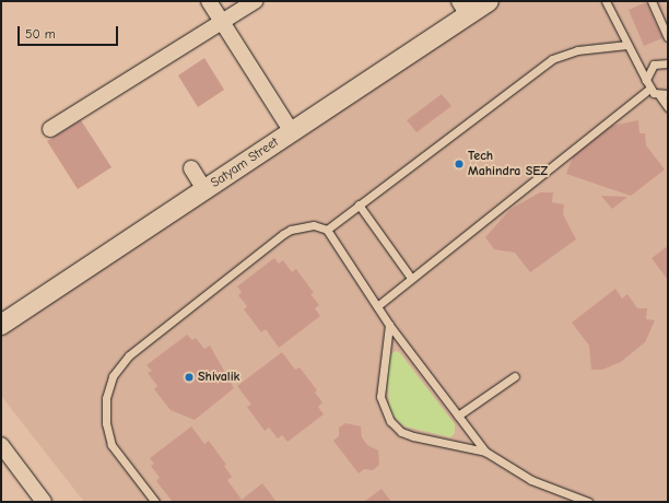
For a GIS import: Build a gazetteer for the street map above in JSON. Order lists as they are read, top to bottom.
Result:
{
  "streets": {
    "street": ["Satyam Street"]
  },
  "places": ["Tech Mahindra SEZ", "Shivalik"],
  "scale_bar": "50 m"
}
